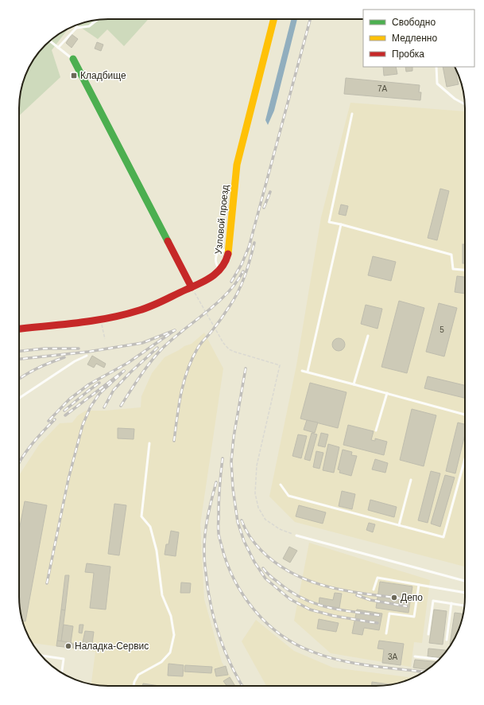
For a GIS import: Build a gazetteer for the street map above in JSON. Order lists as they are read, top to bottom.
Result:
{
  "streets": {
    "street": ["Узловой проезд"]
  },
  "places": {
    "transit": ["Кладбище"],
    "other": ["Депо", "Наладка-Сервис"]
  },
  "house_numbers": ["7А", "5", "3А"],
  "legend": ["Свободно", "Медленно", "Пробка"]
}
